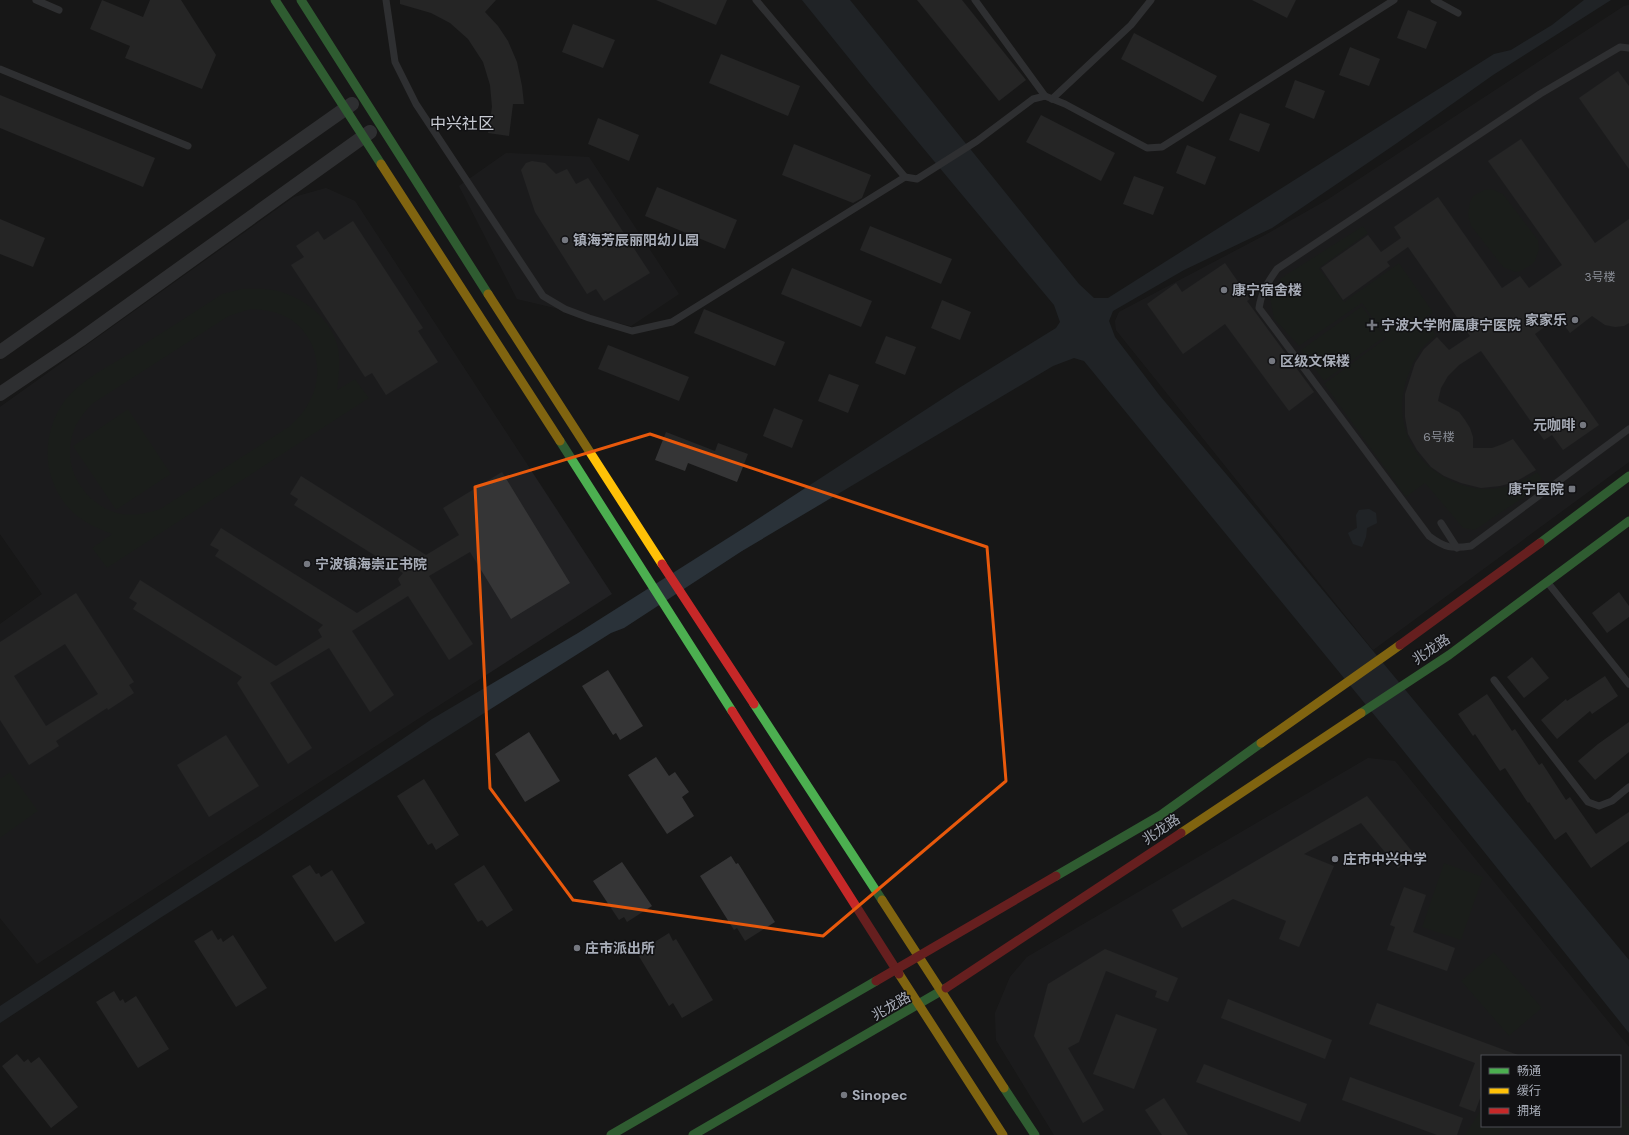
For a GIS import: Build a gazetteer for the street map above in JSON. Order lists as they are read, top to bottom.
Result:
{
  "streets": {
    "street": ["兆龙路"]
  },
  "districts": ["中兴社区"],
  "places": {
    "other": [
      "镇海芳辰丽阳幼儿园",
      "康宁宿舍楼",
      "家家乐",
      "区级文保楼",
      "元咖啡",
      "宁波镇海崇正书院",
      "庄市中兴中学",
      "庄市派出所",
      "Sinopec"
    ],
    "health": ["宁波大学附属康宁医院"],
    "transit": ["康宁医院"]
  },
  "house_numbers": ["3号楼", "6号楼"],
  "legend": ["畅通", "缓行", "拥堵"]
}
